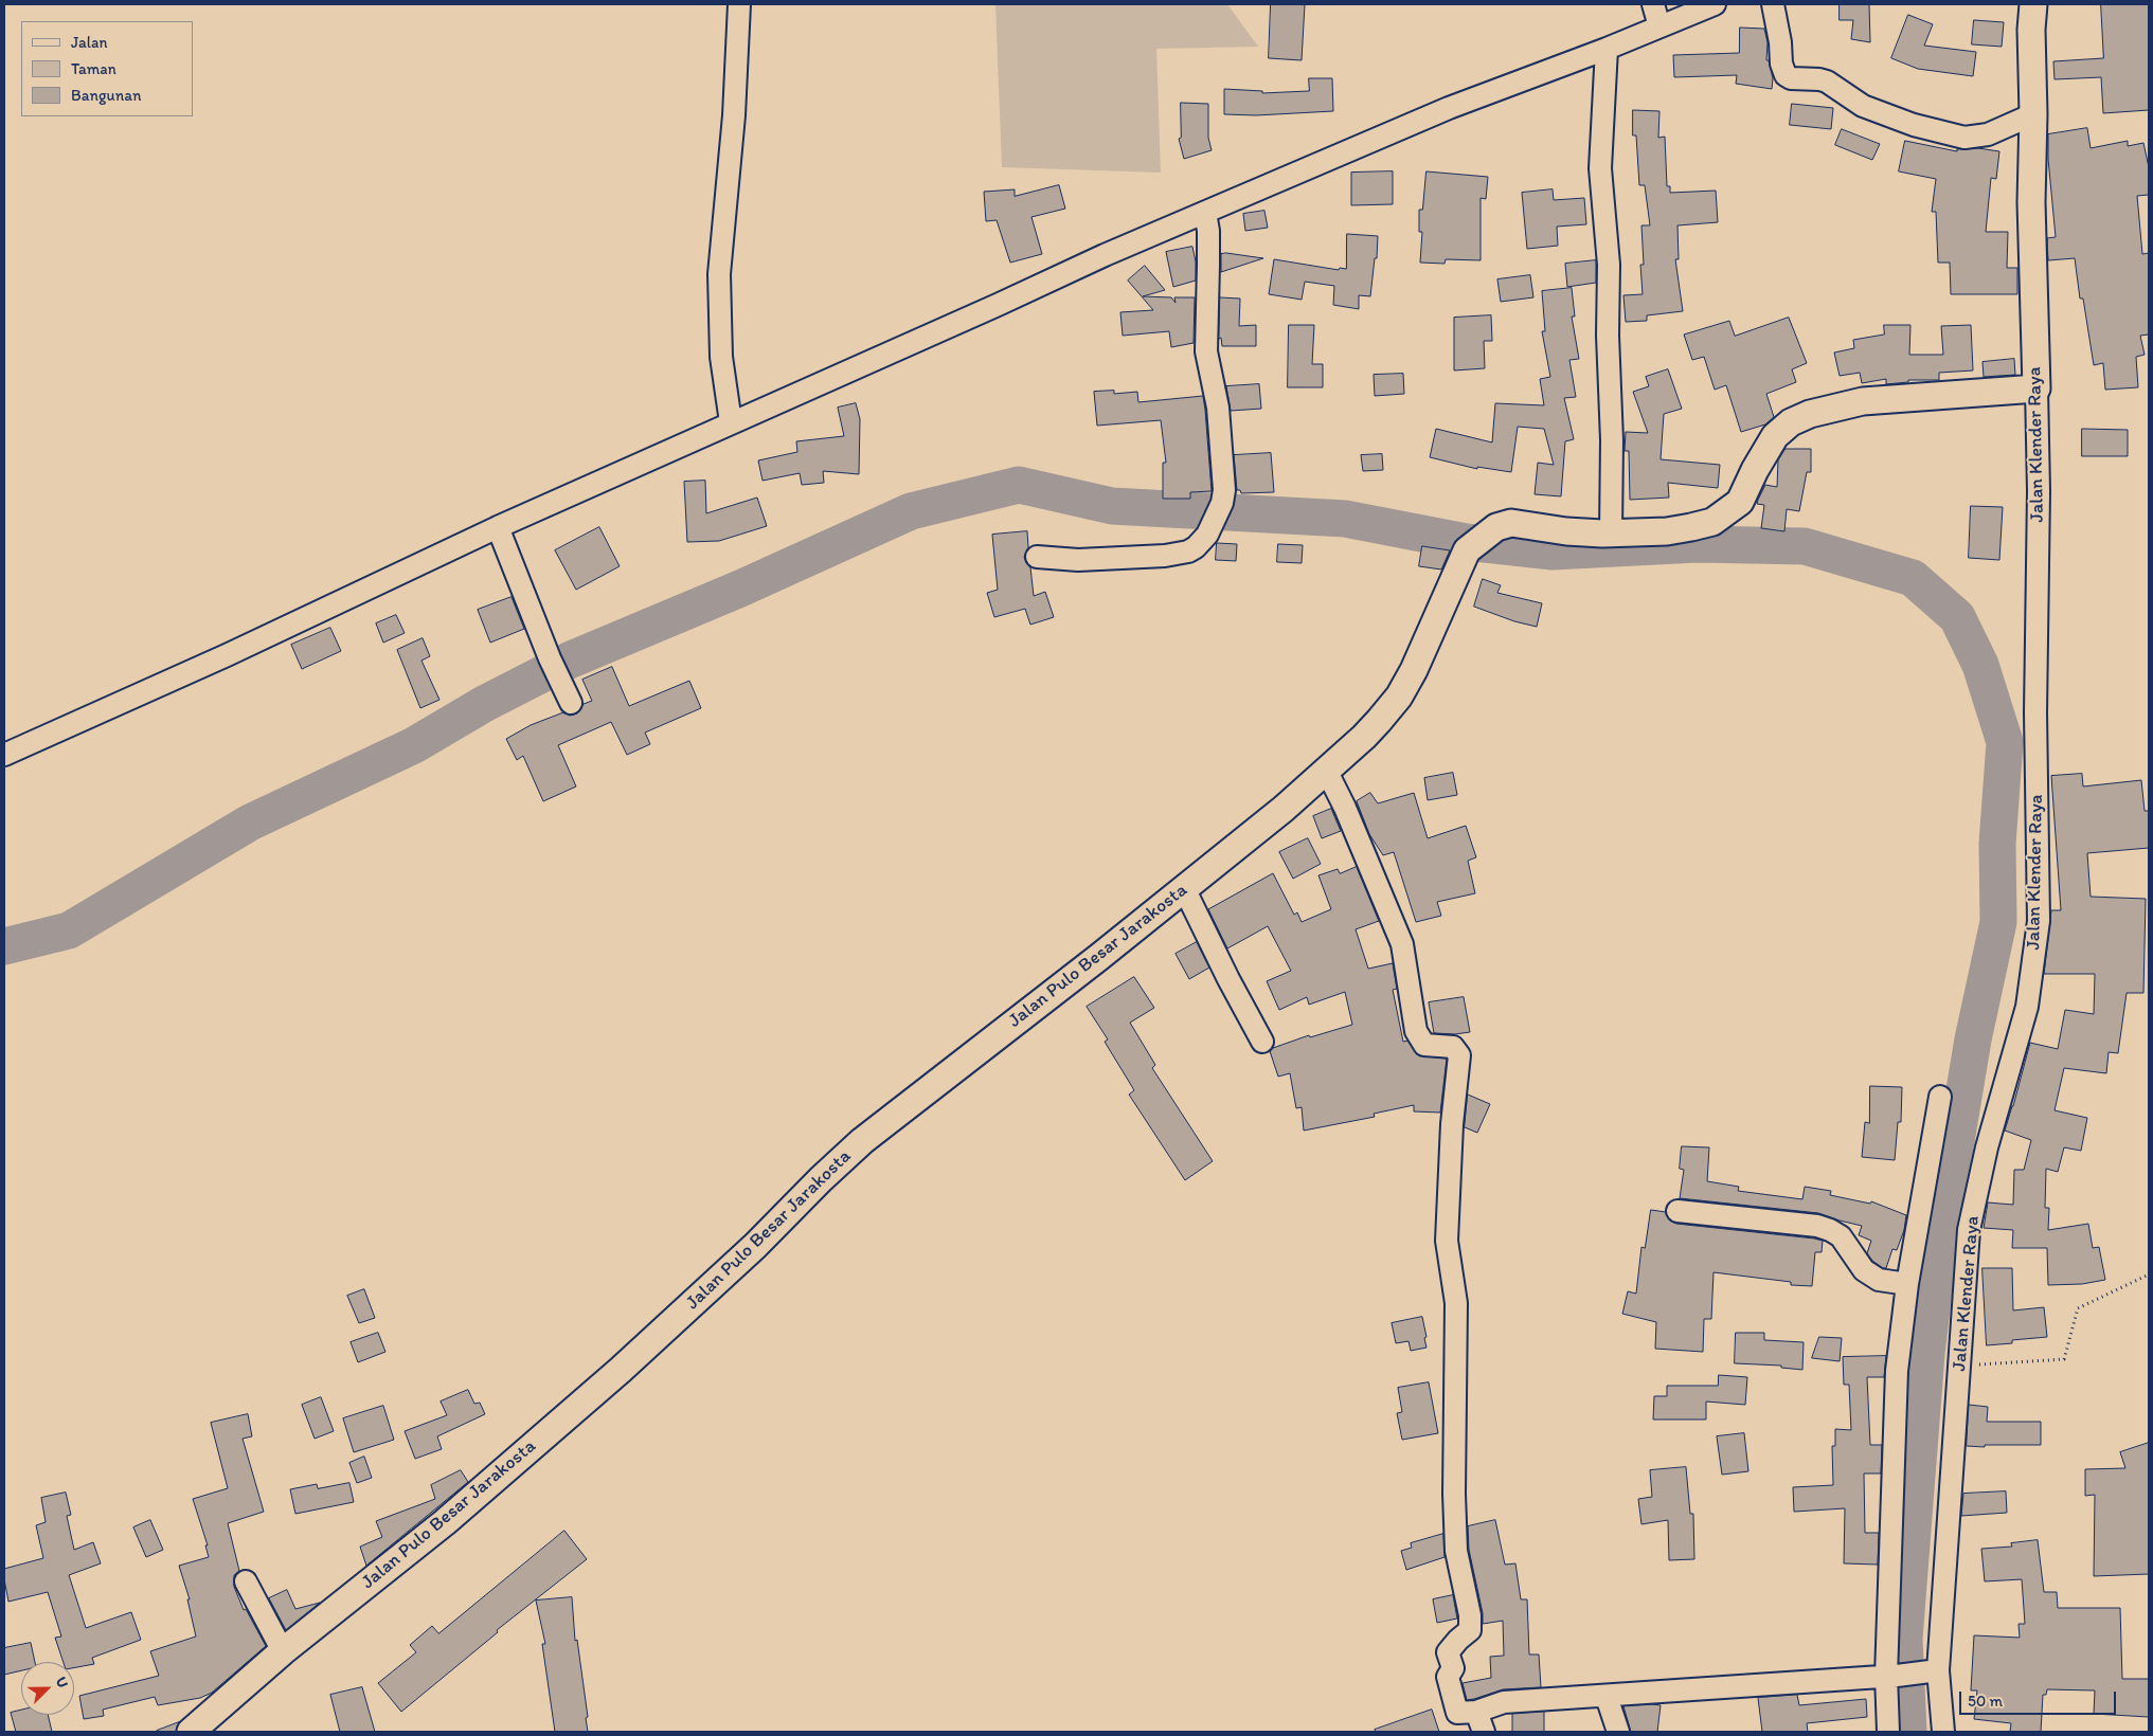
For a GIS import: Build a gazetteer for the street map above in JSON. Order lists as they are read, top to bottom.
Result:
{
  "streets": {
    "street": ["Jalan Klender Raya", "Jalan Pulo Besar Jarakosta"]
  },
  "crossings": [
    ["Jalan Klender Raya", "Jalan Pulo Besar Jarakosta"]
  ],
  "legend": ["Jalan", "Taman", "Bangunan"],
  "scale_bar": "50 m",
  "north": "top right"
}
